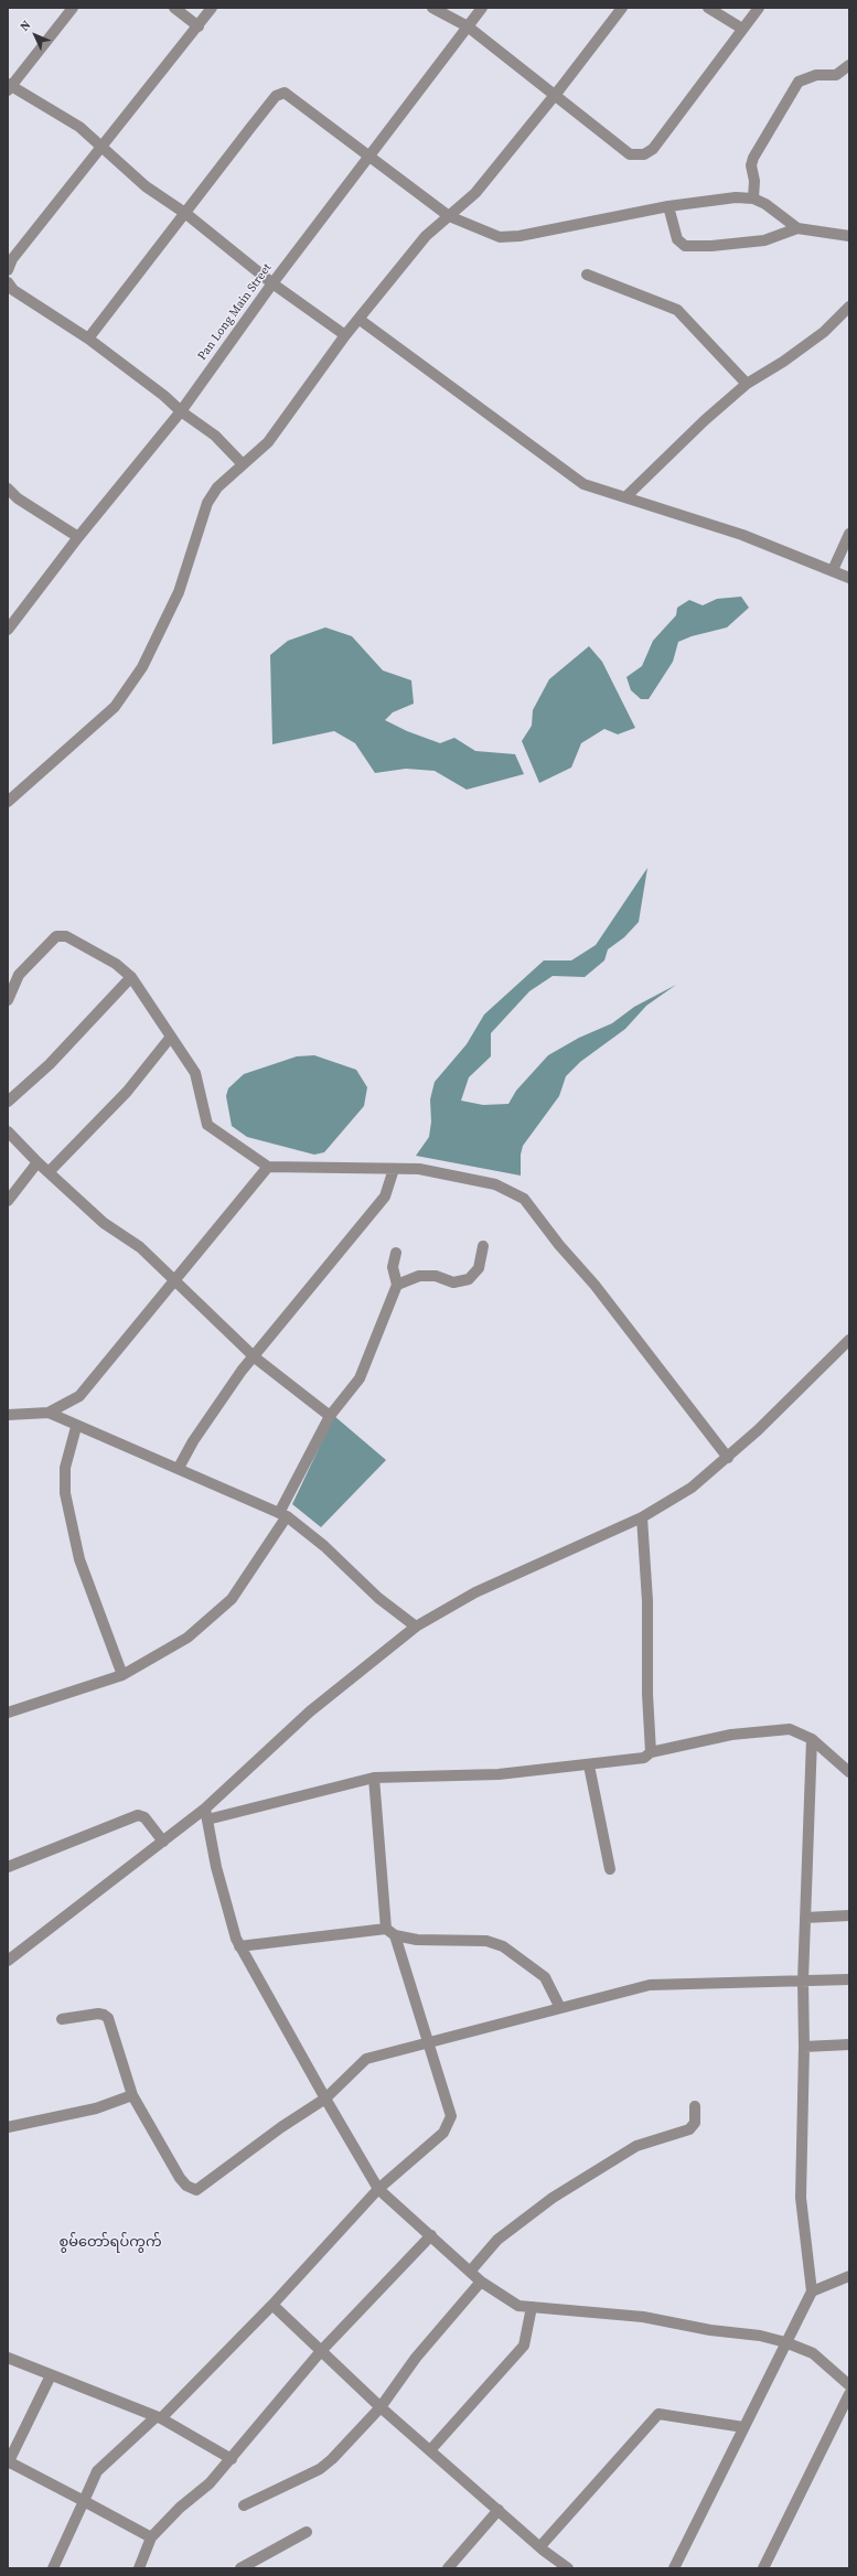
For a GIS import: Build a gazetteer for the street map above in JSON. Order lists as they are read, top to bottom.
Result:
{
  "streets": {
    "street": ["Pan Long Main Street"]
  },
  "districts": ["စွမ်တော်ရပ်ကွက်"],
  "north": "top left"
}
